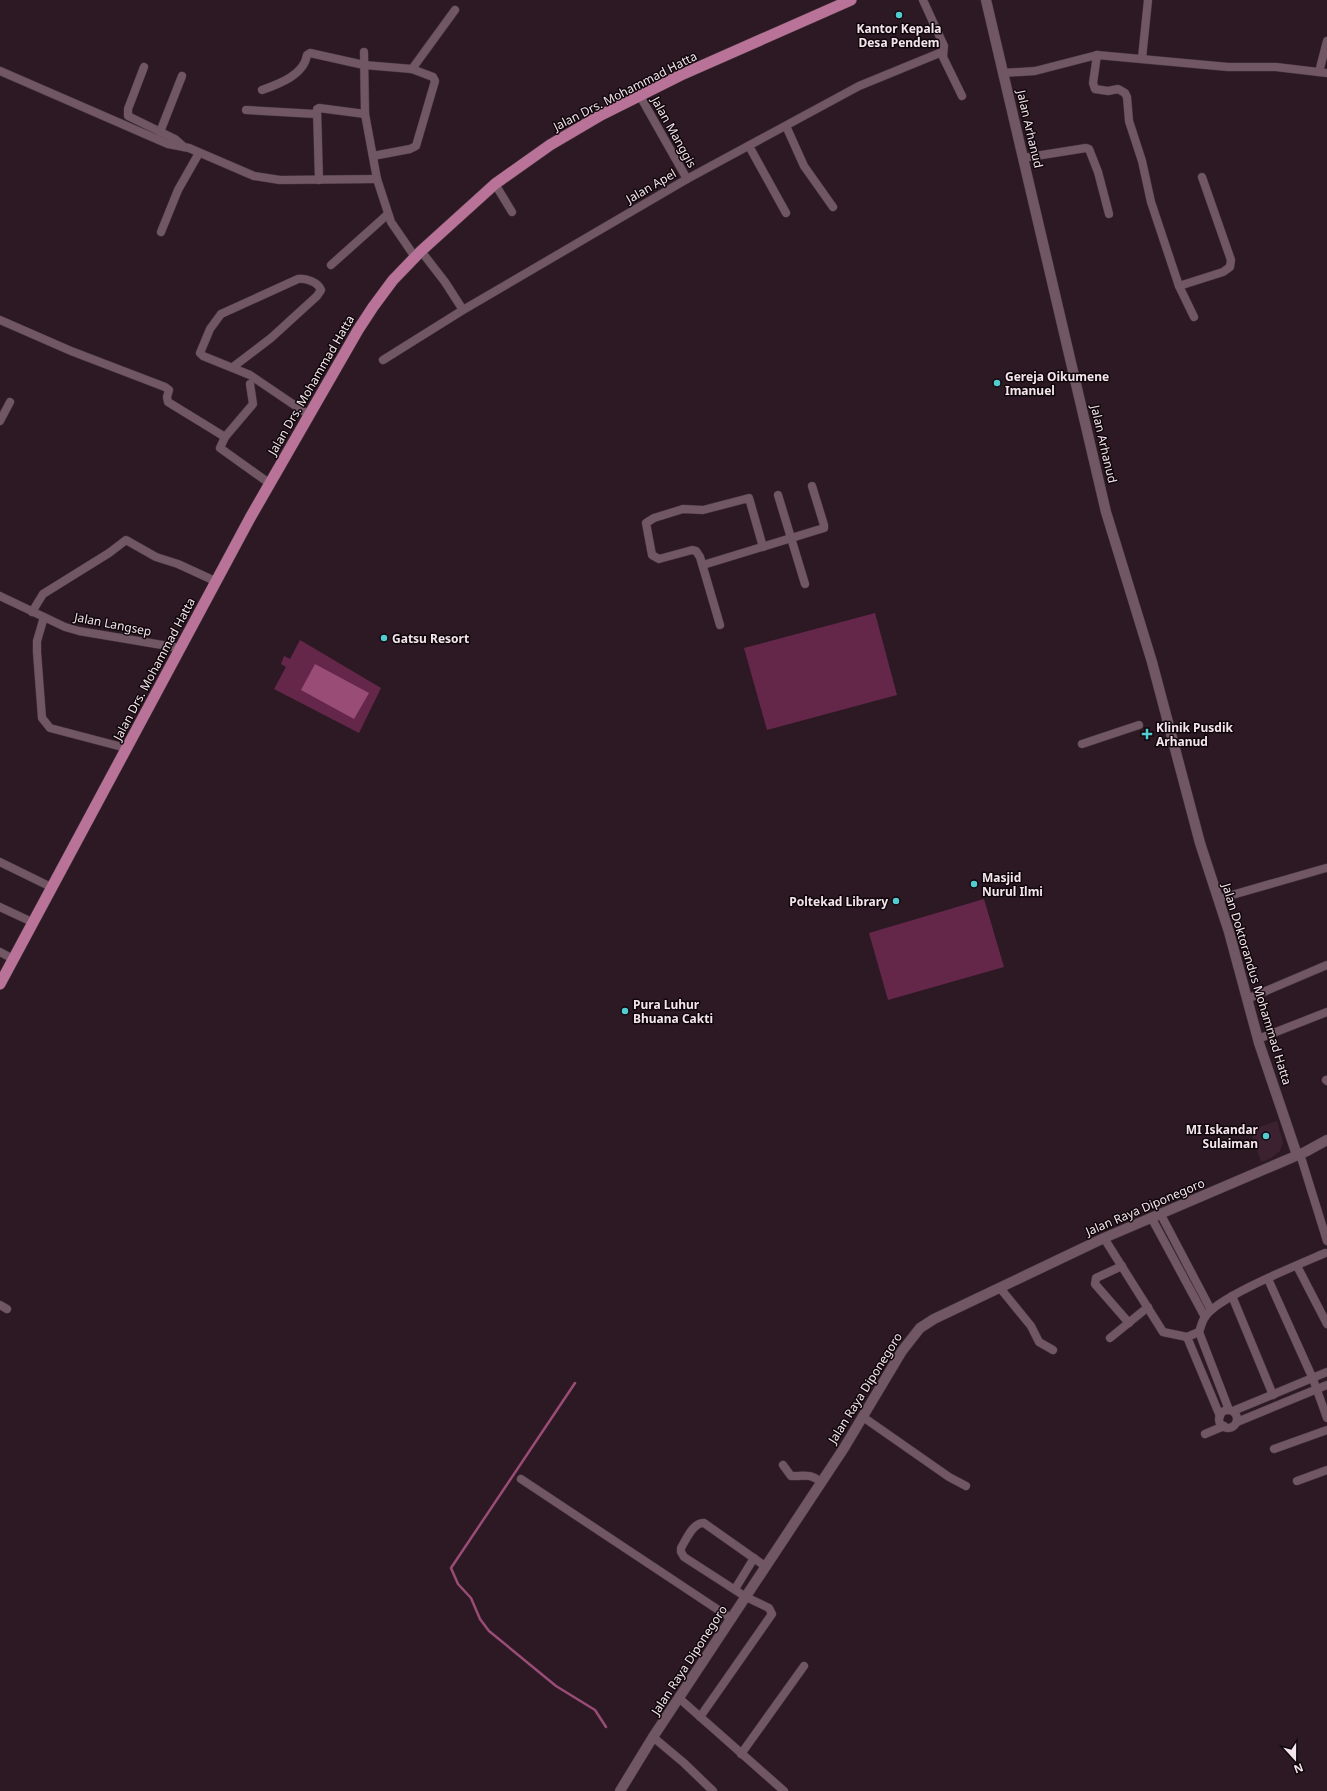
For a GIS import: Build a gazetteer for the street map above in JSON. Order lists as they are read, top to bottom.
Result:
{
  "streets": {
    "main road": ["Jalan Drs. Mohammad Hatta"],
    "street": [
      "Jalan Arhanud",
      "Jalan Manggis",
      "Jalan Apel",
      "Jalan Langsep",
      "Jalan Doktorandus Mohammad Hatta",
      "Jalan Raya Diponegoro"
    ]
  },
  "crossings": [
    ["Jalan Drs. Mohammad Hatta", "Jalan Manggis"],
    ["Jalan Drs. Mohammad Hatta", "Jalan Langsep"],
    ["Jalan Arhanud", "Jalan Doktorandus Mohammad Hatta"],
    ["Jalan Manggis", "Jalan Apel"],
    ["Jalan Doktorandus Mohammad Hatta", "Jalan Raya Diponegoro"]
  ],
  "places": {
    "other": [
      "Kantor Kepala Desa Pendem",
      "Gereja Oikumene Imanuel",
      "Gatsu Resort",
      "Masjid Nurul Ilmi",
      "Poltekad Library",
      "Pura Luhur Bhuana Cakti",
      "MI Iskandar Sulaiman"
    ],
    "health": ["Klinik Pusdik Arhanud"]
  },
  "north": "bottom"
}
